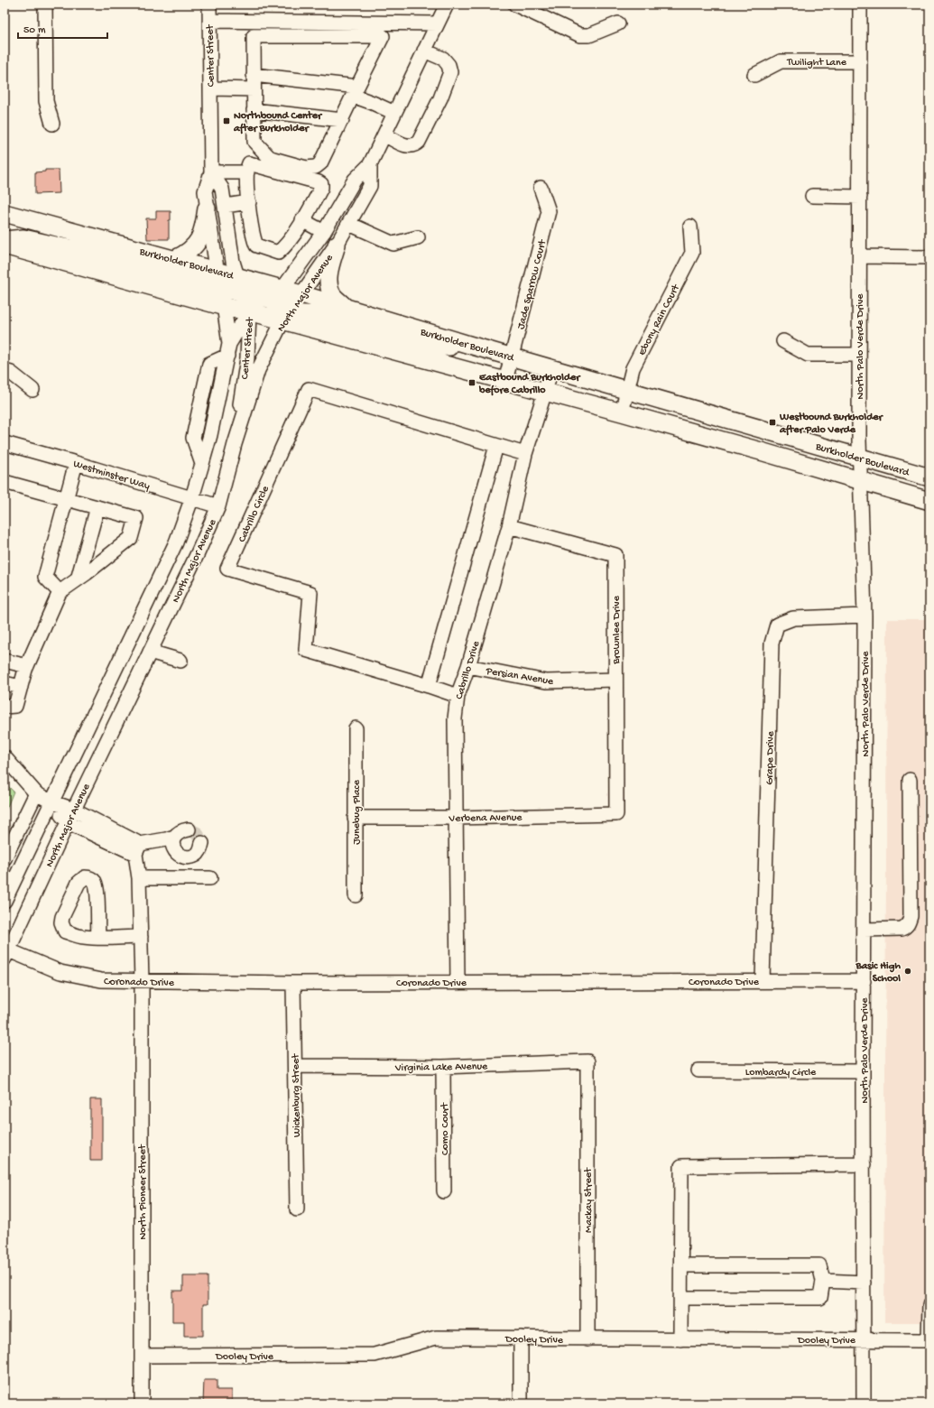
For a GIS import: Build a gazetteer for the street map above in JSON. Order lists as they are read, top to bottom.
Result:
{
  "streets": {
    "main road": ["Burkholder Boulevard"],
    "street": [
      "Center Street",
      "Twilight Lane",
      "Jade Sparrow Court",
      "North Major Avenue",
      "Ebony Rain Court",
      "North Palo Verde Drive",
      "Westminster Way",
      "Cabrillo Circle",
      "Brownlee Drive",
      "Cabrillo Drive",
      "Persian Avenue",
      "Grape Drive",
      "Junebug Place",
      "Verbena Avenue",
      "Coronado Drive",
      "Virginia Lake Avenue",
      "Lombardy Circle",
      "Wickenburg Street",
      "Como Court",
      "North Pioneer Street",
      "Mackay Street",
      "Dooley Drive"
    ]
  },
  "crossings": [
    ["Center Street", "Burkholder Boulevard"],
    ["Center Street", "North Major Avenue"],
    ["Twilight Lane", "North Palo Verde Drive"],
    ["Burkholder Boulevard", "Jade Sparrow Court"],
    ["Burkholder Boulevard", "North Major Avenue"],
    ["Burkholder Boulevard", "Ebony Rain Court"],
    ["Burkholder Boulevard", "North Palo Verde Drive"],
    ["Burkholder Boulevard", "Cabrillo Drive"],
    ["North Major Avenue", "Westminster Way"],
    ["North Major Avenue", "Coronado Drive"],
    ["North Palo Verde Drive", "Grape Drive"],
    ["North Palo Verde Drive", "Coronado Drive"],
    ["North Palo Verde Drive", "Lombardy Circle"],
    ["North Palo Verde Drive", "Dooley Drive"],
    ["Cabrillo Circle", "Cabrillo Drive"],
    ["Brownlee Drive", "Cabrillo Drive"],
    ["Brownlee Drive", "Persian Avenue"],
    ["Brownlee Drive", "Verbena Avenue"],
    ["Cabrillo Drive", "Persian Avenue"],
    ["Cabrillo Drive", "Verbena Avenue"],
    ["Cabrillo Drive", "Coronado Drive"],
    ["Grape Drive", "Coronado Drive"],
    ["Junebug Place", "Verbena Avenue"],
    ["Coronado Drive", "Wickenburg Street"],
    ["Coronado Drive", "North Pioneer Street"],
    ["Virginia Lake Avenue", "Wickenburg Street"],
    ["Virginia Lake Avenue", "Como Court"],
    ["Virginia Lake Avenue", "Mackay Street"],
    ["North Pioneer Street", "Dooley Drive"],
    ["Mackay Street", "Dooley Drive"]
  ],
  "places": {
    "transit": ["Northbound Center after Burkholder", "Eastbound Burkholder before Cabrillo", "Westbound Burkholder after Palo Verde"],
    "other": ["Basic High School"]
  },
  "scale_bar": "50 m"
}
